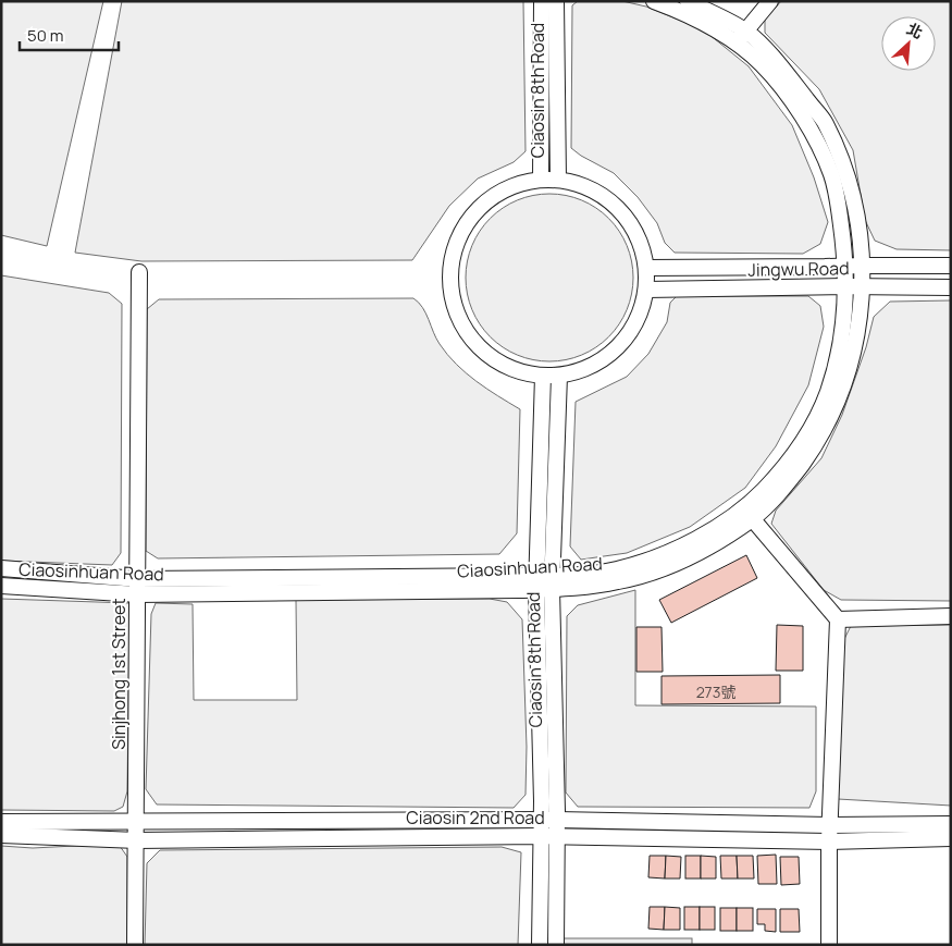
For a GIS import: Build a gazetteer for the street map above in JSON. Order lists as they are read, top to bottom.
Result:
{
  "streets": {
    "street": [
      "Ciaosin 8th Road",
      "Jingwu Road",
      "Ciaosinhuan Road",
      "Sinjhong 1st Street",
      "Ciaosin 2nd Road"
    ]
  },
  "crossings": [
    ["Ciaosin 8th Road", "Ciaosinhuan Road"],
    ["Ciaosin 8th Road", "Ciaosin 2nd Road"],
    ["Jingwu Road", "Ciaosinhuan Road"],
    ["Ciaosinhuan Road", "Sinjhong 1st Street"],
    ["Sinjhong 1st Street", "Ciaosin 2nd Road"]
  ],
  "house_numbers": ["273號"],
  "scale_bar": "50 m",
  "north": "top right"
}
